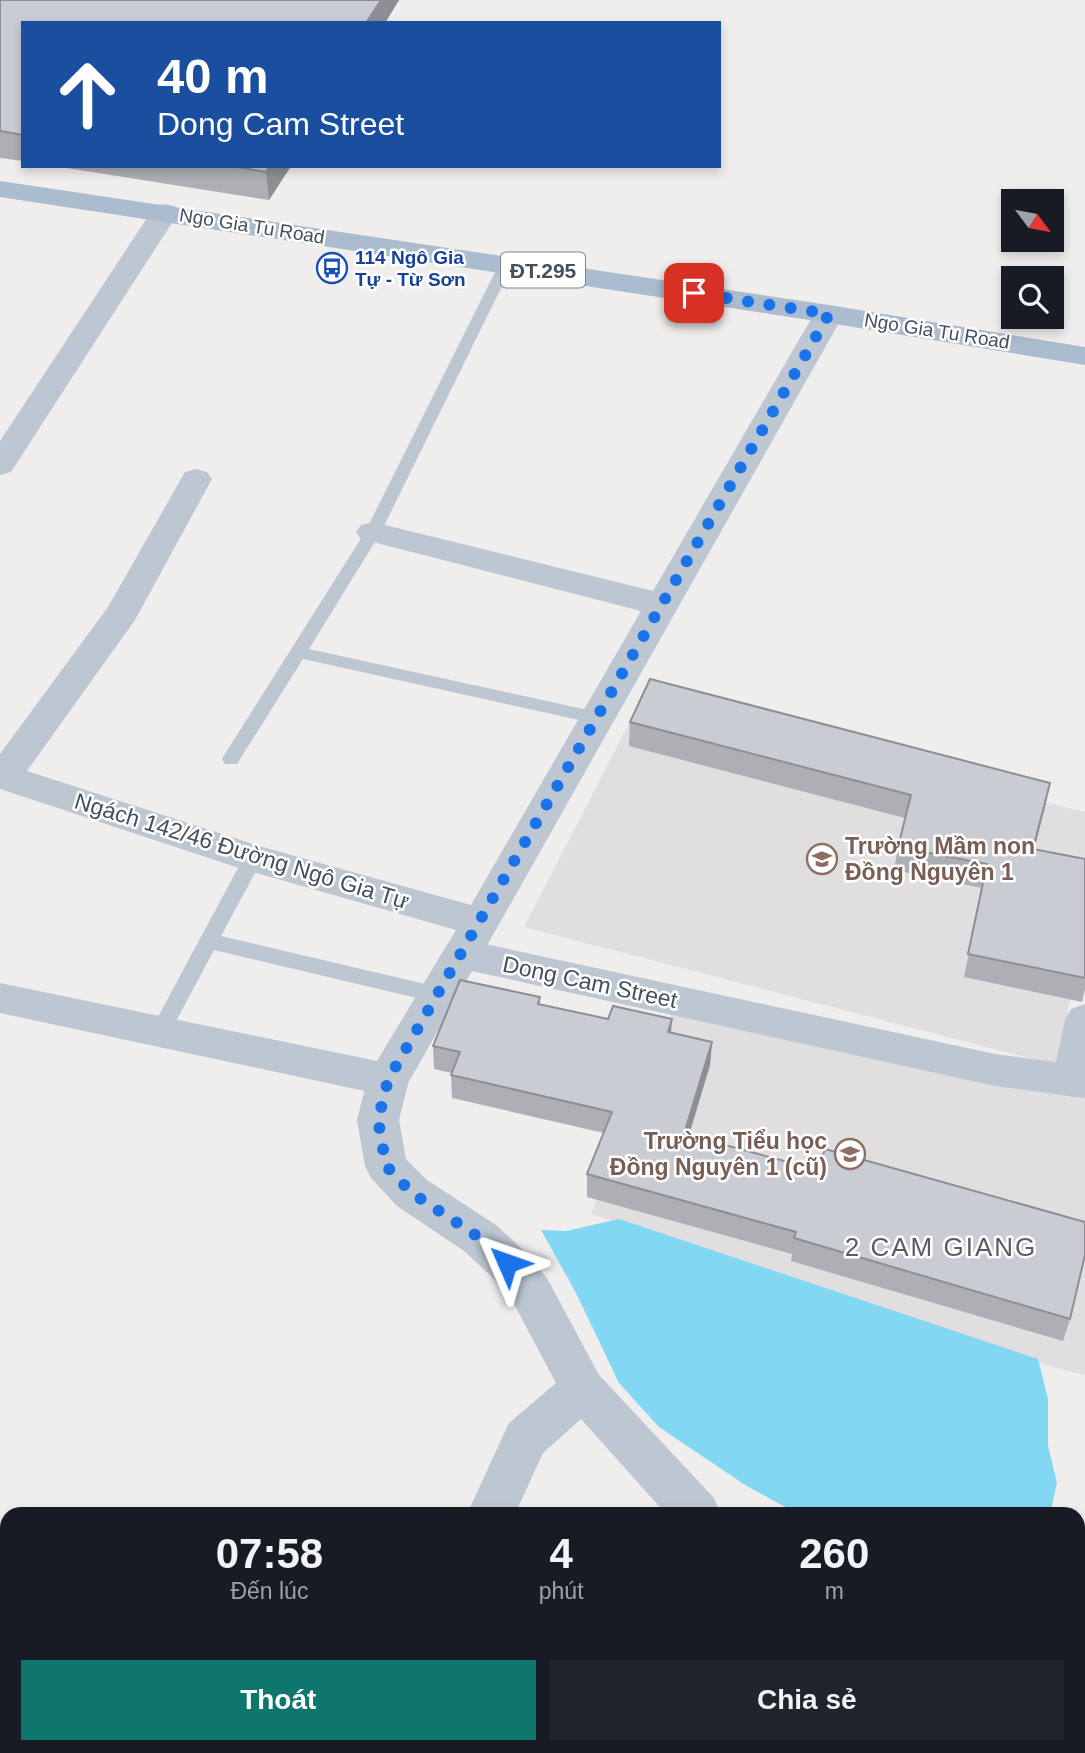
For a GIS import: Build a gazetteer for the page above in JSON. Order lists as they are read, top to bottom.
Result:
{
  "streets": {
    "main road": ["Ngo Gia Tu Road", "ĐT.295"],
    "street": ["Ngách 142/46 Đường Ngô Gia Tự", "Dong Cam Street"]
  },
  "crossings": [
    ["Ngách 142/46 Đường Ngô Gia Tự", "Dong Cam Street"]
  ],
  "districts": ["2 CAM GIANG"],
  "places": {
    "bus stop": ["114 Ngô Gia Tự - Từ Sơn"],
    "school or university": ["Trường Mầm non Đồng Nguyên 1", "Trường Tiểu học Đồng Nguyên 1 (cũ)"]
  },
  "north": "bottom right",
  "page": {
    "turn": ["40 m", "Dong Cam Street"],
    "eta": [
      "07:58",
      "Đến lúc",
      "4",
      "phút",
      "260",
      "m"
    ],
    "buttons": ["Thoát", "Chia sẻ"]
  }
}
